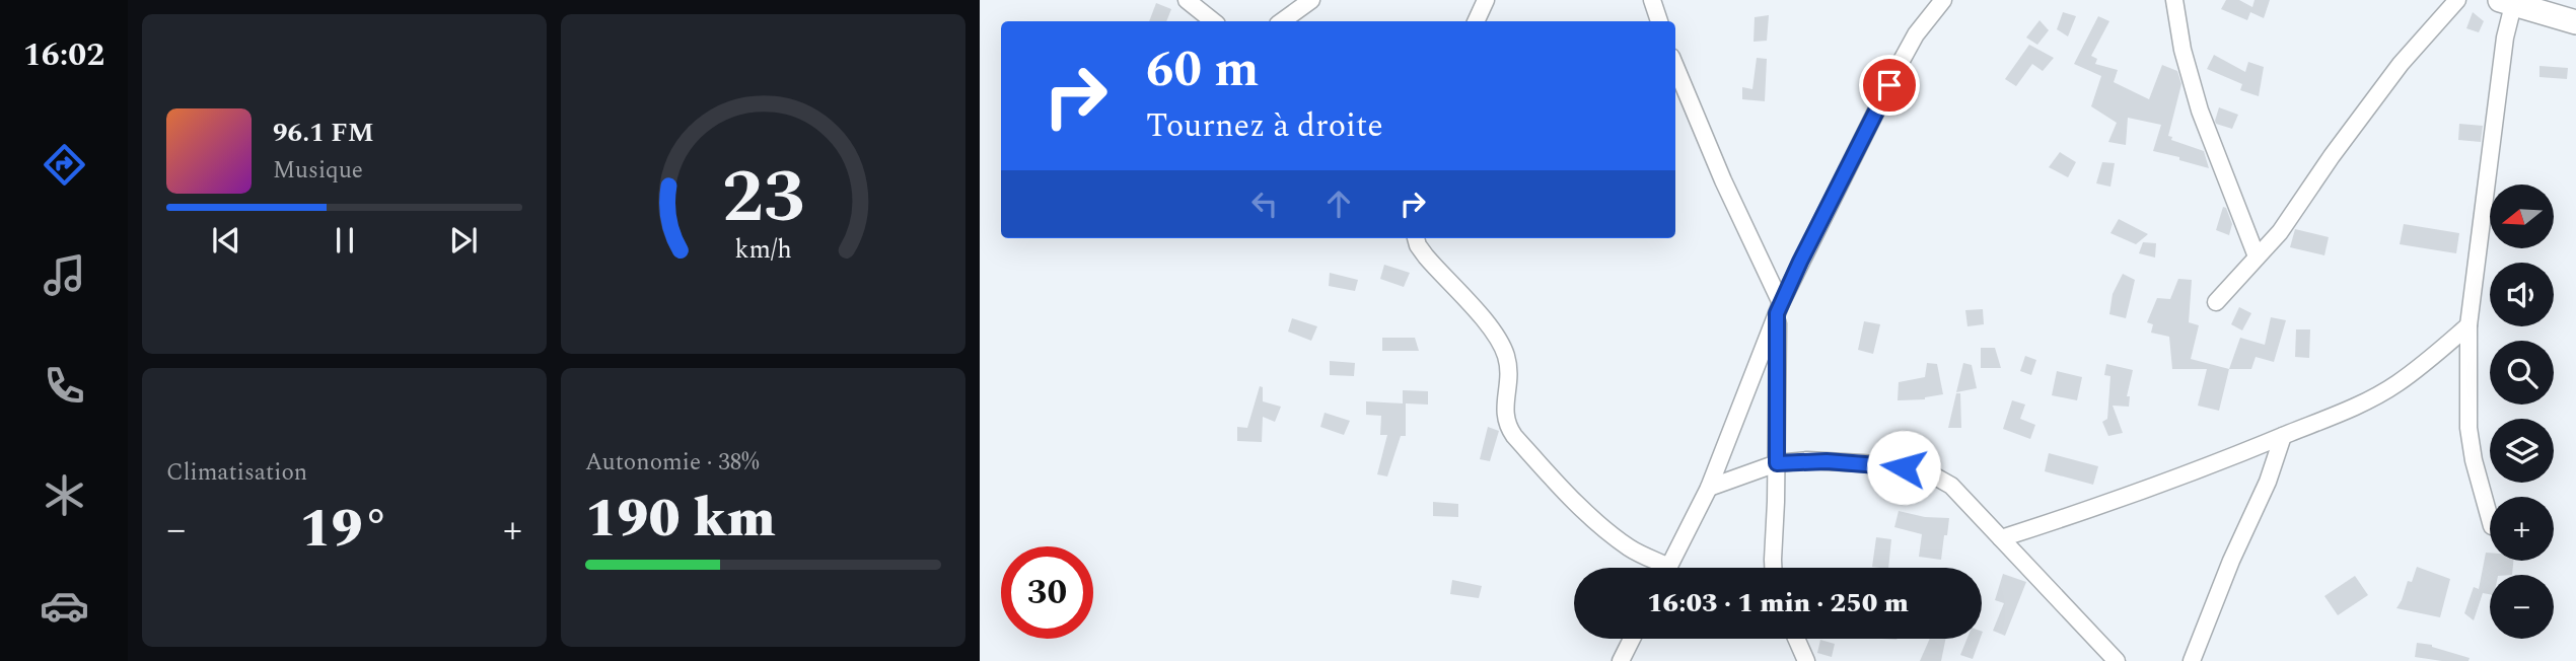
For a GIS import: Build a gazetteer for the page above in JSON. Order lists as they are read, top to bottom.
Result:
{
  "north": "left",
  "page": {
    "tabs": "16:02",
    "turn": ["60 m", "Tournez à droite"],
    "song": ["96.1 FM", "Musique"],
    "map_buttons": ["+", "−"],
    "tile": [
      "Climatisation",
      ["Autonomie · 38%", "190 km"]
    ],
    "heat": ["−", "19°", "+"],
    "limit": "30",
    "trip": "16:03 · 1 min · 250 m",
    "gauge": ["23", "km/h"]
  }
}
